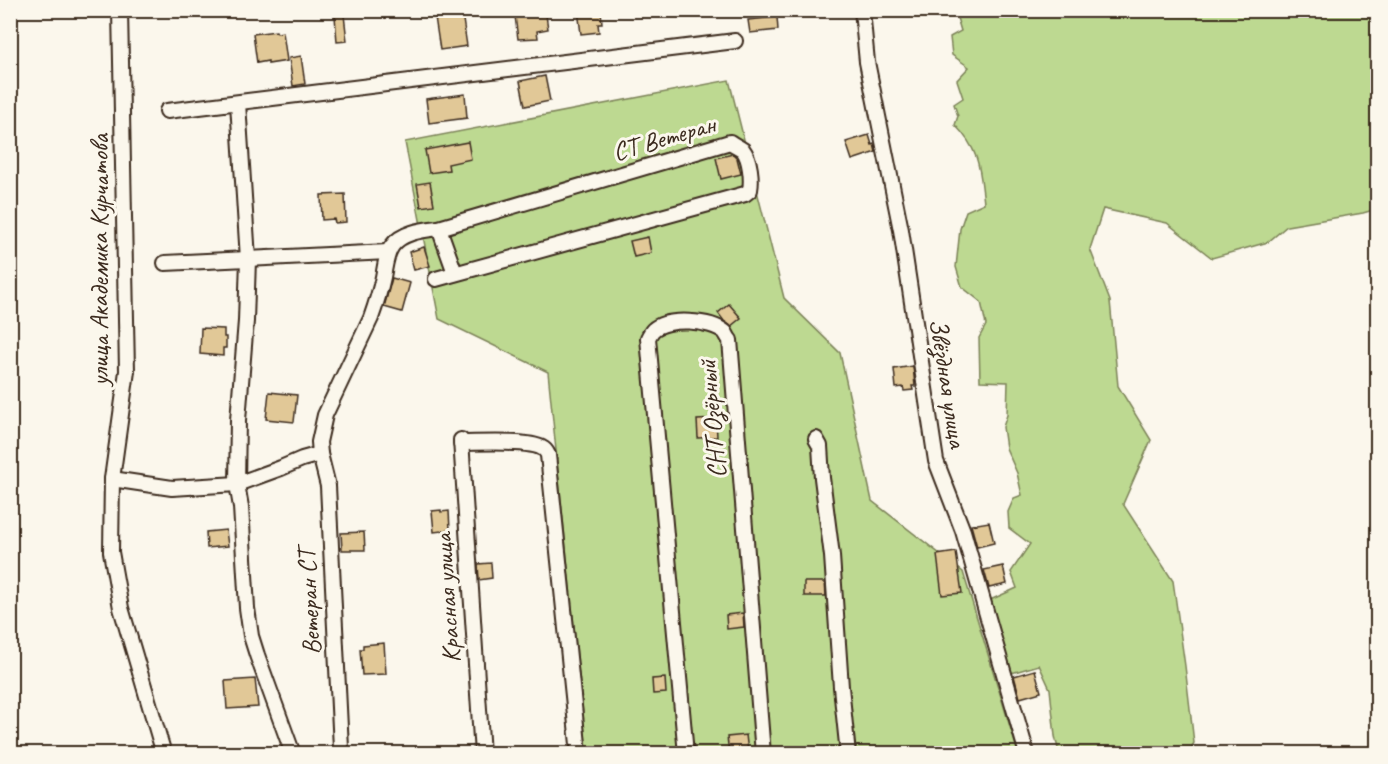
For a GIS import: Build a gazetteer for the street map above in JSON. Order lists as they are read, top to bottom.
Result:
{
  "streets": {
    "street": [
      "СТ Ветеран",
      "улица Академика Курчатова",
      "Звёздная улица",
      "СНТ Озёрный",
      "Красная улица",
      "Ветеран СТ"
    ]
  },
  "crossings": [
    ["СТ Ветеран", "Ветеран СТ"]
  ]
}
